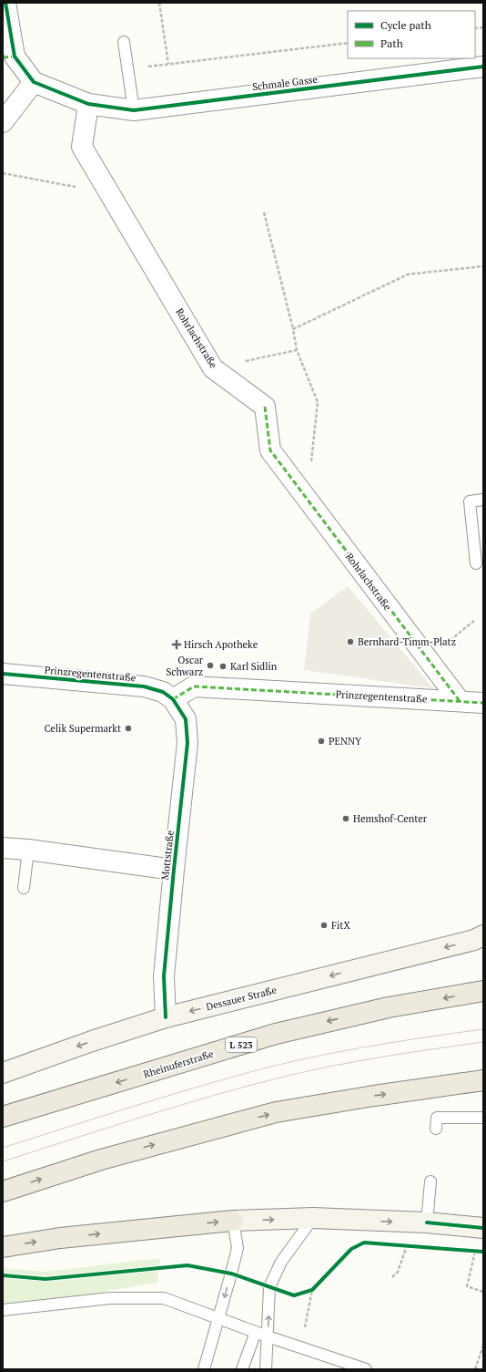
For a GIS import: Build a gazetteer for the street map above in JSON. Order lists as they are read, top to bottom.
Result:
{
  "streets": {
    "main road": ["Dessauer Straße", "L 523", "Rheinuferstraße"],
    "street": [
      "Schmale Gasse",
      "Rohrlachstraße",
      "Prinzregentenstraße",
      "Mottstraße"
    ]
  },
  "crossings": [
    ["Schmale Gasse", "Rohrlachstraße"],
    ["Rohrlachstraße", "Prinzregentenstraße"],
    ["Prinzregentenstraße", "Mottstraße"],
    ["Mottstraße", "Dessauer Straße"]
  ],
  "places": {
    "other": [
      "Bernhard-Timm-Platz",
      "Oscar Schwarz",
      "Karl Sidlin",
      "Celik Supermarkt",
      "PENNY",
      "Hemshof-Center",
      "FitX"
    ],
    "health": ["Hirsch Apotheke"]
  },
  "legend": ["Cycle path", "Path"]
}
